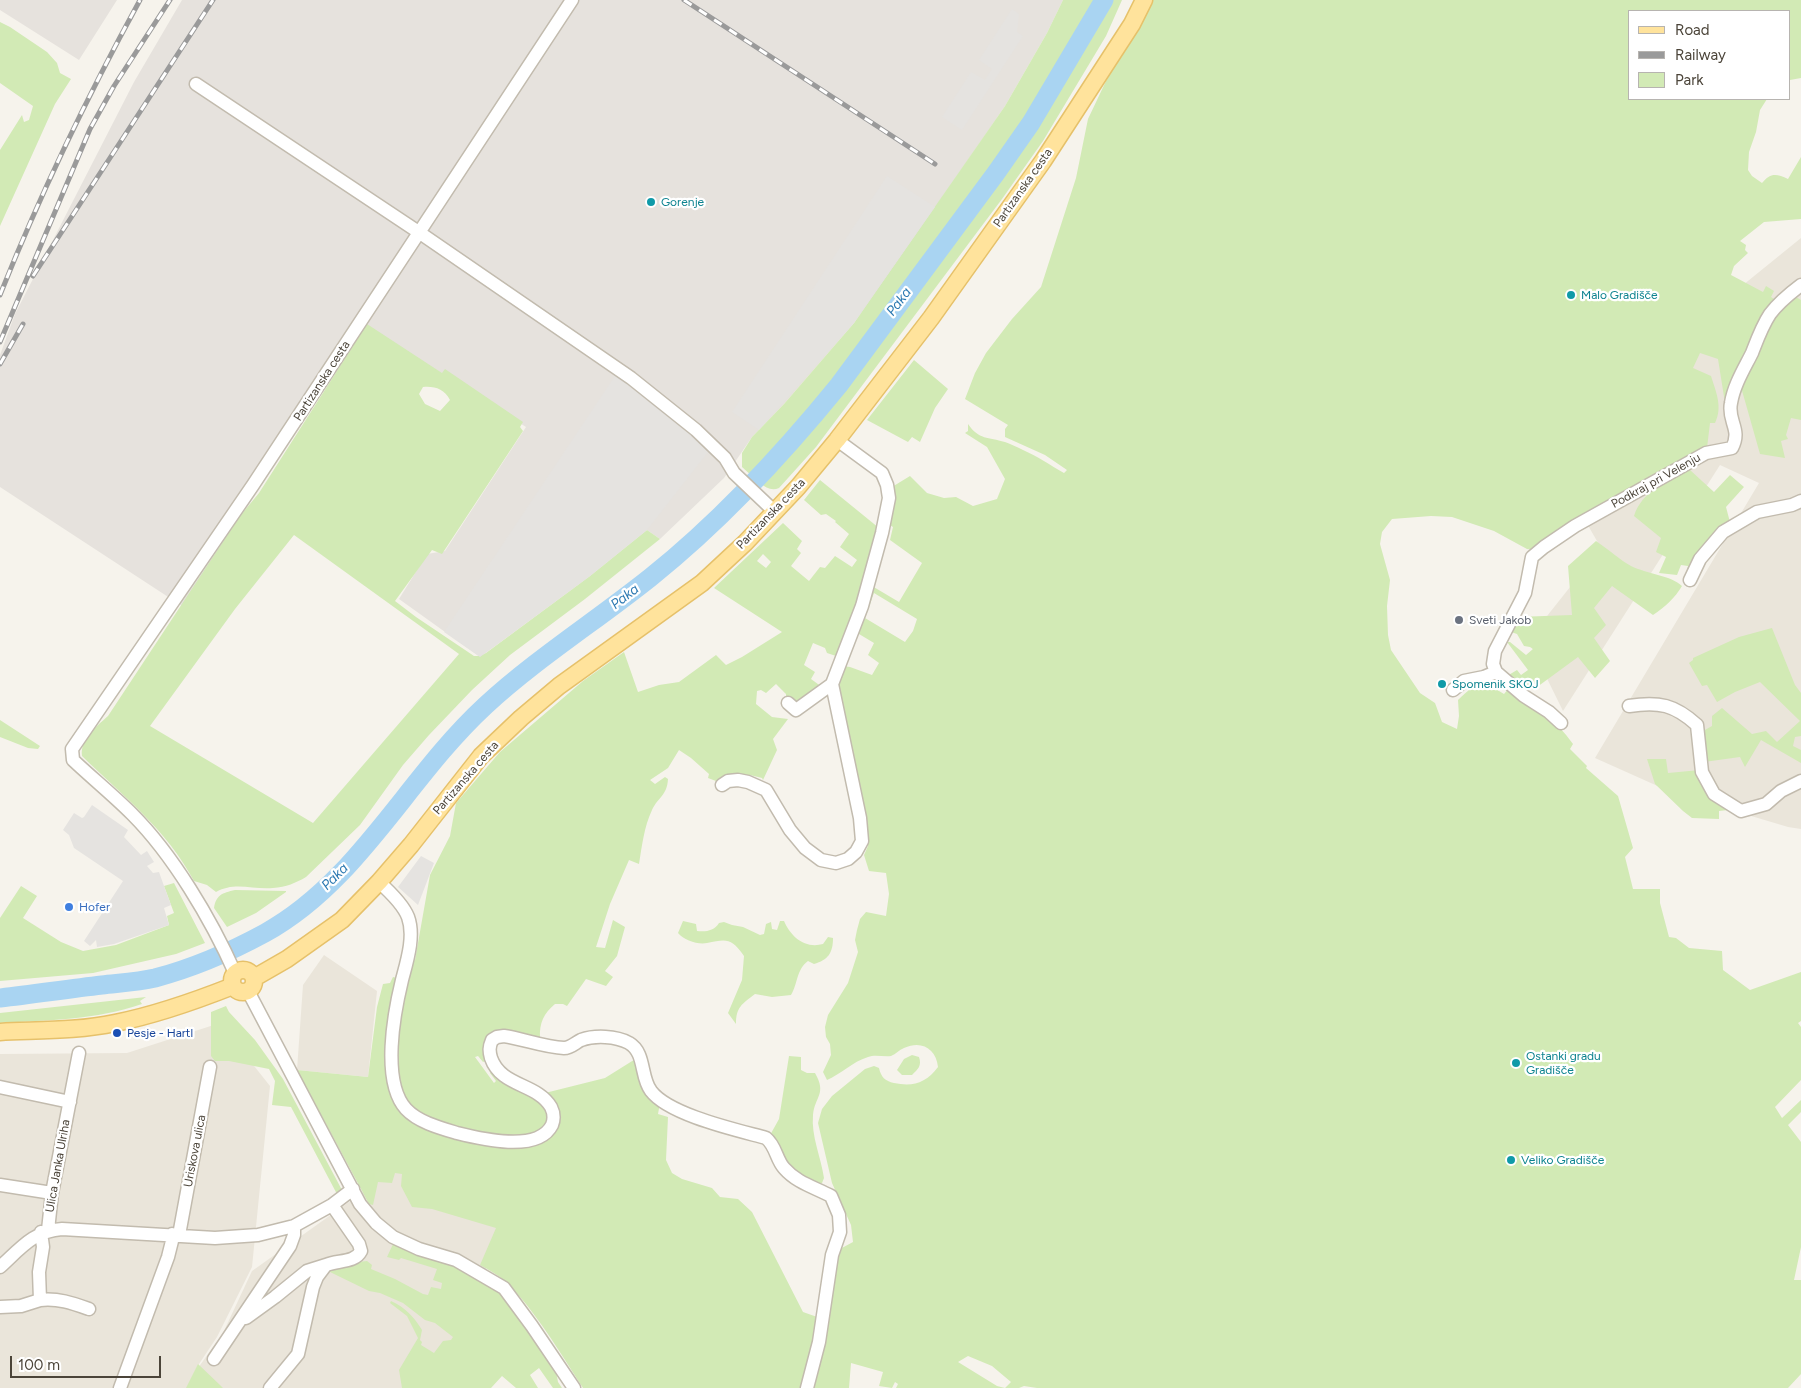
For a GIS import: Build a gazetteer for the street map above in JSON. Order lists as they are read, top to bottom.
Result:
{
  "streets": {
    "main road": ["Partizanska cesta"],
    "street": ["Podkraj pri Velenju", "Uriskova ulica", "Ulica Janka Ulriha"]
  },
  "water": ["Paka"],
  "places": [
    "Gorenje",
    "Malo Gradišče",
    "Sveti Jakob",
    "Spomenik SKOJ",
    "Hofer",
    "Pesje - Hartl",
    "Ostanki gradu Gradišče",
    "Veliko Gradišče"
  ],
  "legend": ["Road", "Railway", "Park"],
  "scale_bar": "100 m"
}
